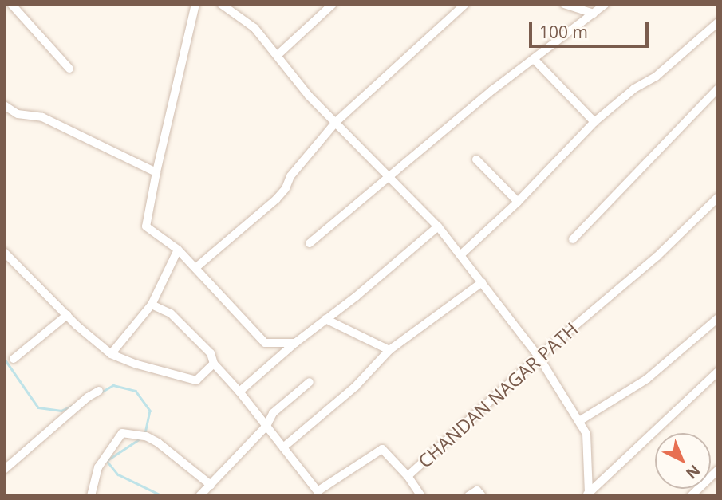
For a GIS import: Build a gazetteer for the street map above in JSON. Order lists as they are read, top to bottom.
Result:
{
  "streets": {
    "street": ["CHANDAN NAGAR PATH"]
  },
  "scale_bar": "100 m",
  "north": "bottom right"
}
